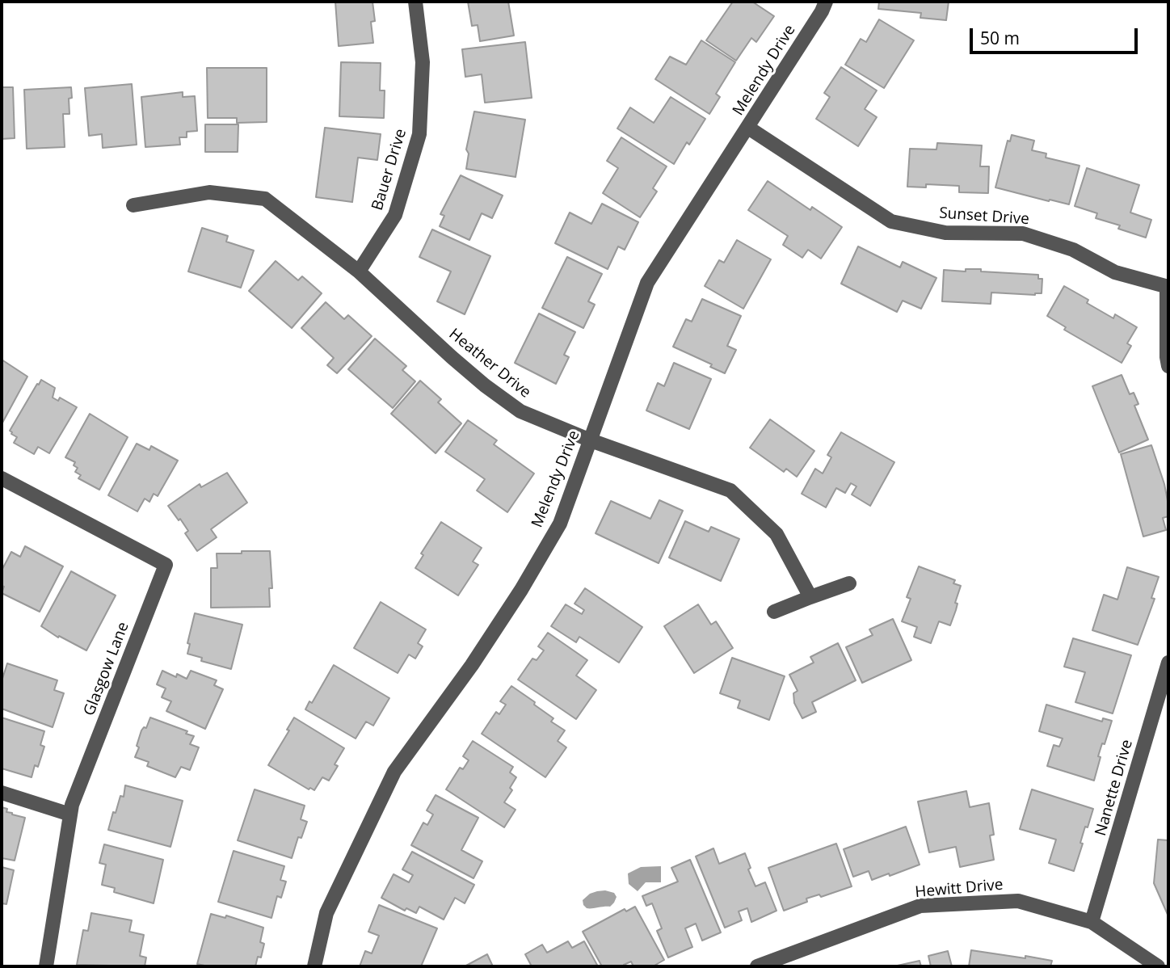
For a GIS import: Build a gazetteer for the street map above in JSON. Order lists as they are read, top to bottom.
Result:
{
  "streets": {
    "street": [
      "Melendy Drive",
      "Bauer Drive",
      "Sunset Drive",
      "Heather Drive",
      "Glasgow Lane",
      "Nanette Drive",
      "Hewitt Drive"
    ]
  },
  "crossings": [
    ["Melendy Drive", "Sunset Drive"],
    ["Melendy Drive", "Heather Drive"],
    ["Bauer Drive", "Heather Drive"],
    ["Nanette Drive", "Hewitt Drive"]
  ],
  "scale_bar": "50 m"
}
